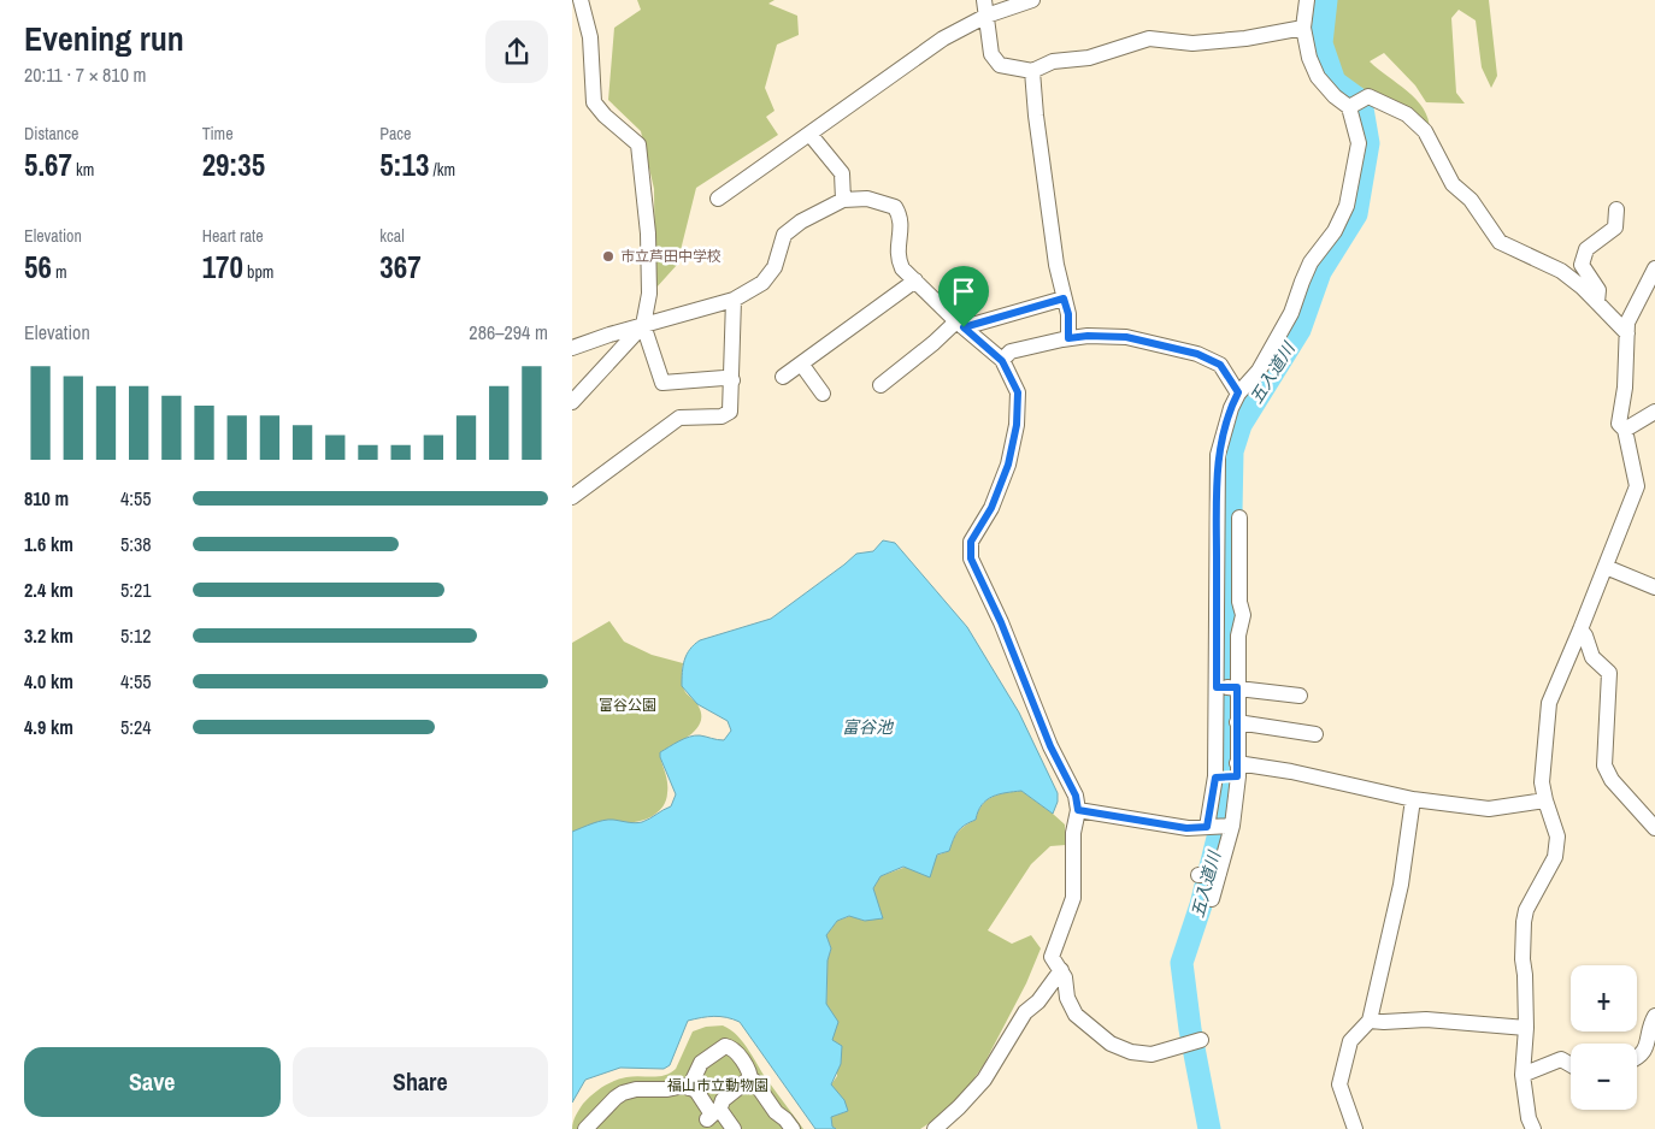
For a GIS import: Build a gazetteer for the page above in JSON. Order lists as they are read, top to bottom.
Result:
{
  "water": ["五入道川", "富谷池"],
  "parks": ["富谷公園", "福山市立動物園"],
  "places": ["市立芦田中学校"],
  "page": {
    "heading": ["Evening run", "20:11 · 7 × 810 m"],
    "stats": [
      ["Distance", "5.67 km"],
      ["Time", "29:35"],
      ["Pace", "5:13 /km"],
      ["Elevation", "56 m"],
      ["Heart rate", "170 bpm"],
      ["kcal", "367"]
    ],
    "chart": ["Elevation", "286–294 m"],
    "list": [
      {
        "name": "810 m",
        "note": "4:55"
      },
      {
        "name": "1.6 km",
        "note": "5:38"
      },
      {
        "name": "2.4 km",
        "note": "5:21"
      },
      {
        "name": "3.2 km",
        "note": "5:12"
      },
      {
        "name": "4.0 km",
        "note": "4:55"
      },
      {
        "name": "4.9 km",
        "note": "5:24"
      }
    ],
    "map_buttons": ["+", "−"],
    "buttons": ["Save", "Share"]
  }
}
